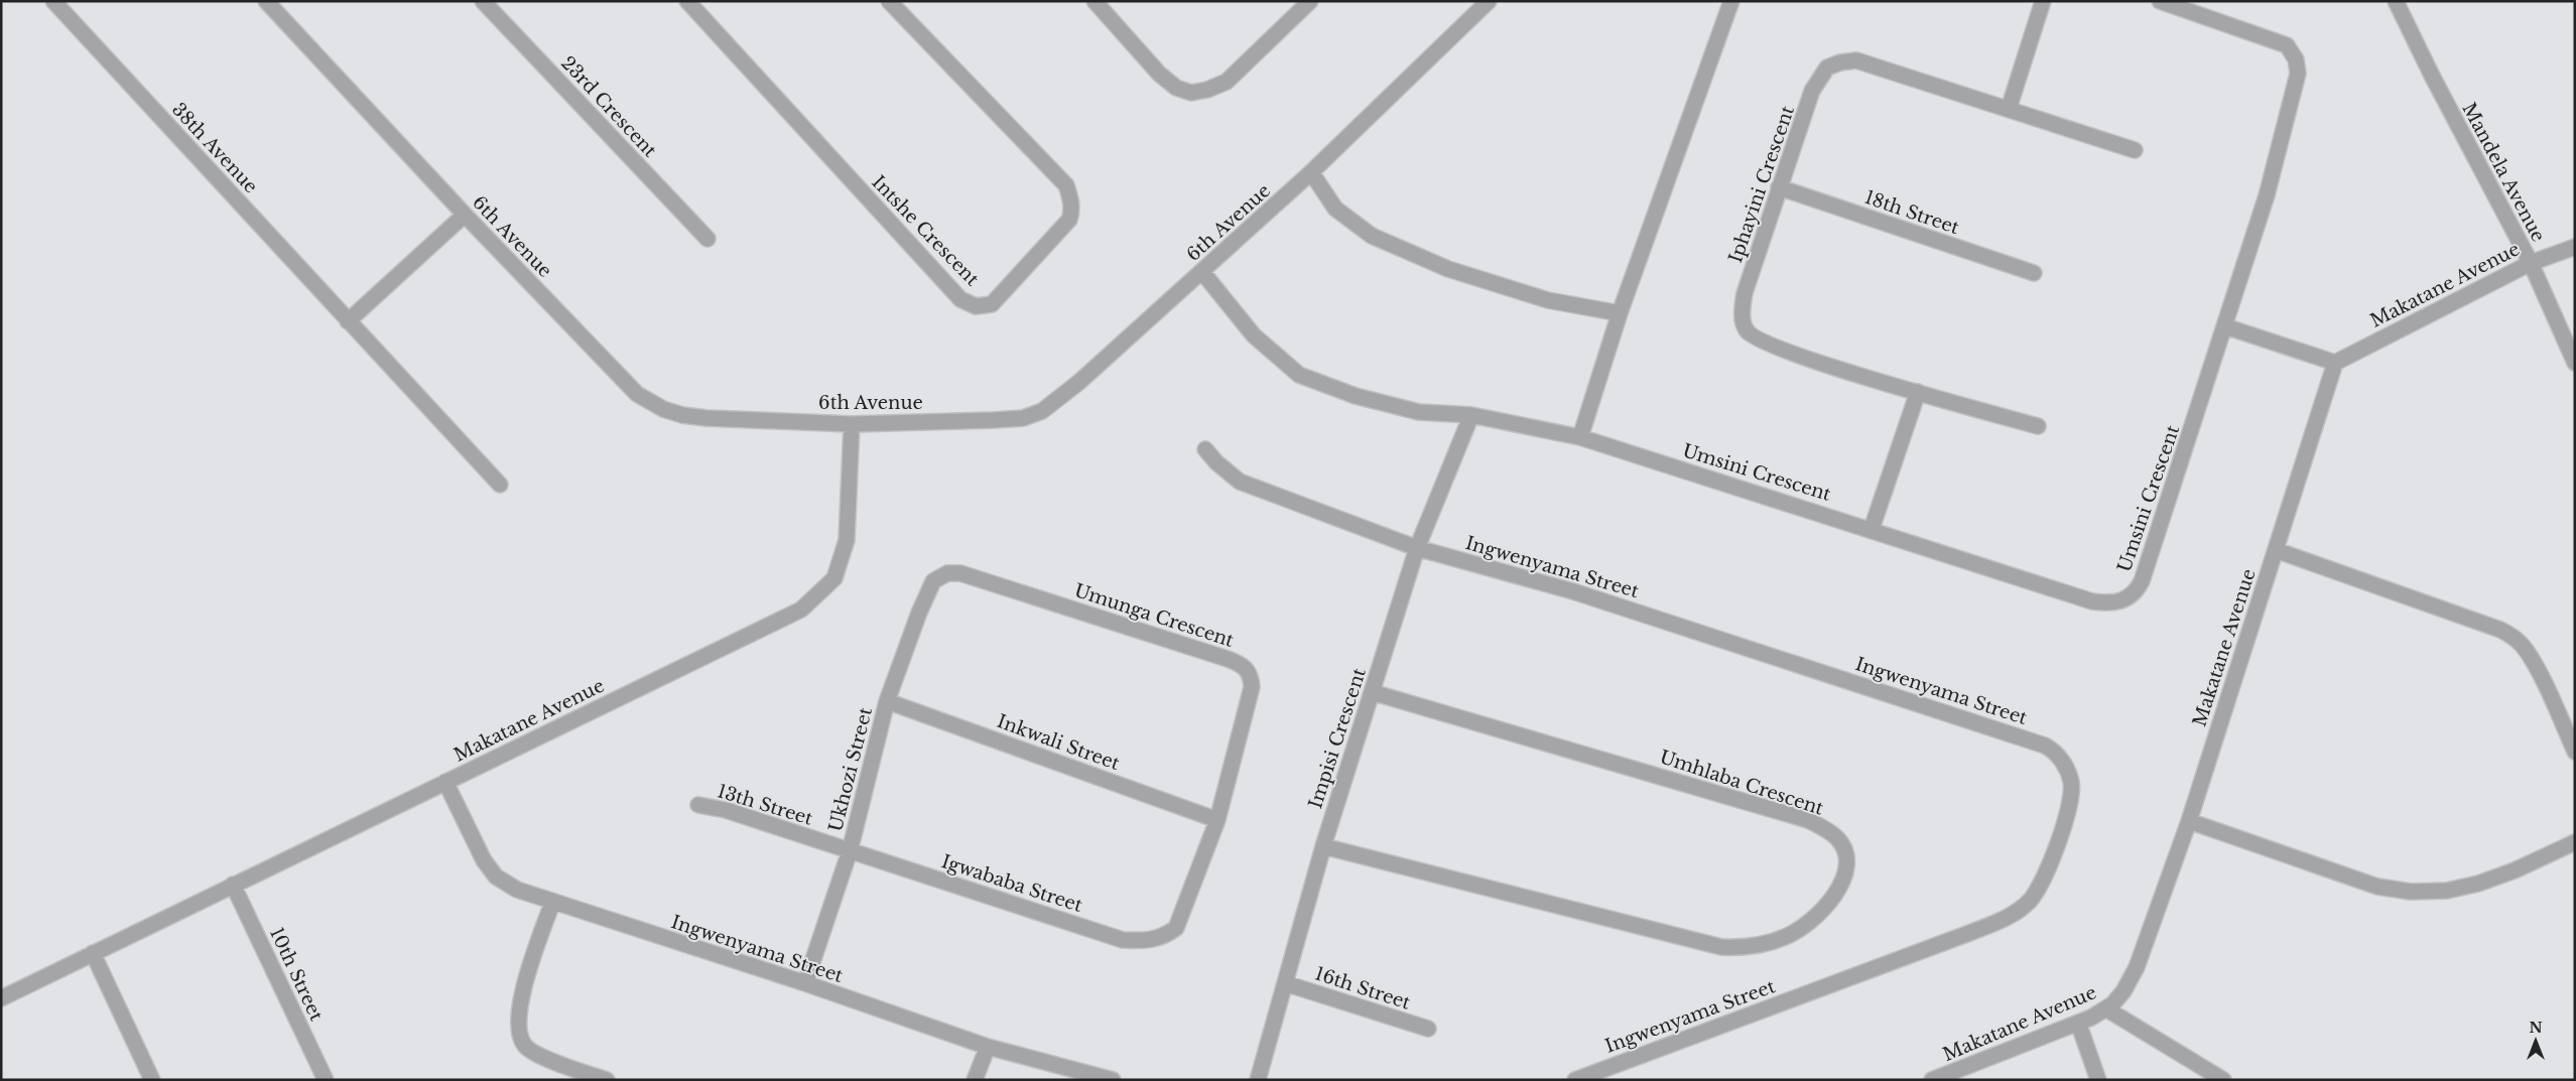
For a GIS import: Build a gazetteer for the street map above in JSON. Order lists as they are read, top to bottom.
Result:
{
  "streets": {
    "street": [
      "23rd Crescent",
      "38th Avenue",
      "Mandela Avenue",
      "Iphayini Crescent",
      "18th Street",
      "6th Avenue",
      "Intshe Crescent",
      "Makatane Avenue",
      "Umsini Crescent",
      "Ingwenyama Street",
      "Umunga Crescent",
      "Impisi Crescent",
      "Inkwali Street",
      "Ukhozi Street",
      "Umhlaba Crescent",
      "13th Street",
      "Igwababa Street",
      "10th Street",
      "16th Street"
    ]
  },
  "crossings": [
    ["Mandela Avenue", "Makatane Avenue"],
    ["Iphayini Crescent", "18th Street"],
    ["6th Avenue", "Makatane Avenue"],
    ["6th Avenue", "Umsini Crescent"],
    ["Makatane Avenue", "Ingwenyama Street"],
    ["Makatane Avenue", "10th Street"],
    ["Umsini Crescent", "Impisi Crescent"],
    ["Ingwenyama Street", "Impisi Crescent"],
    ["Ingwenyama Street", "Ukhozi Street"],
    ["Umunga Crescent", "Inkwali Street"],
    ["Umunga Crescent", "Ukhozi Street"],
    ["Umunga Crescent", "Igwababa Street"],
    ["Impisi Crescent", "Umhlaba Crescent"],
    ["Impisi Crescent", "16th Street"],
    ["Inkwali Street", "Ukhozi Street"],
    ["Ukhozi Street", "13th Street"],
    ["Ukhozi Street", "Igwababa Street"],
    ["13th Street", "Igwababa Street"]
  ],
  "north": "top"
}
